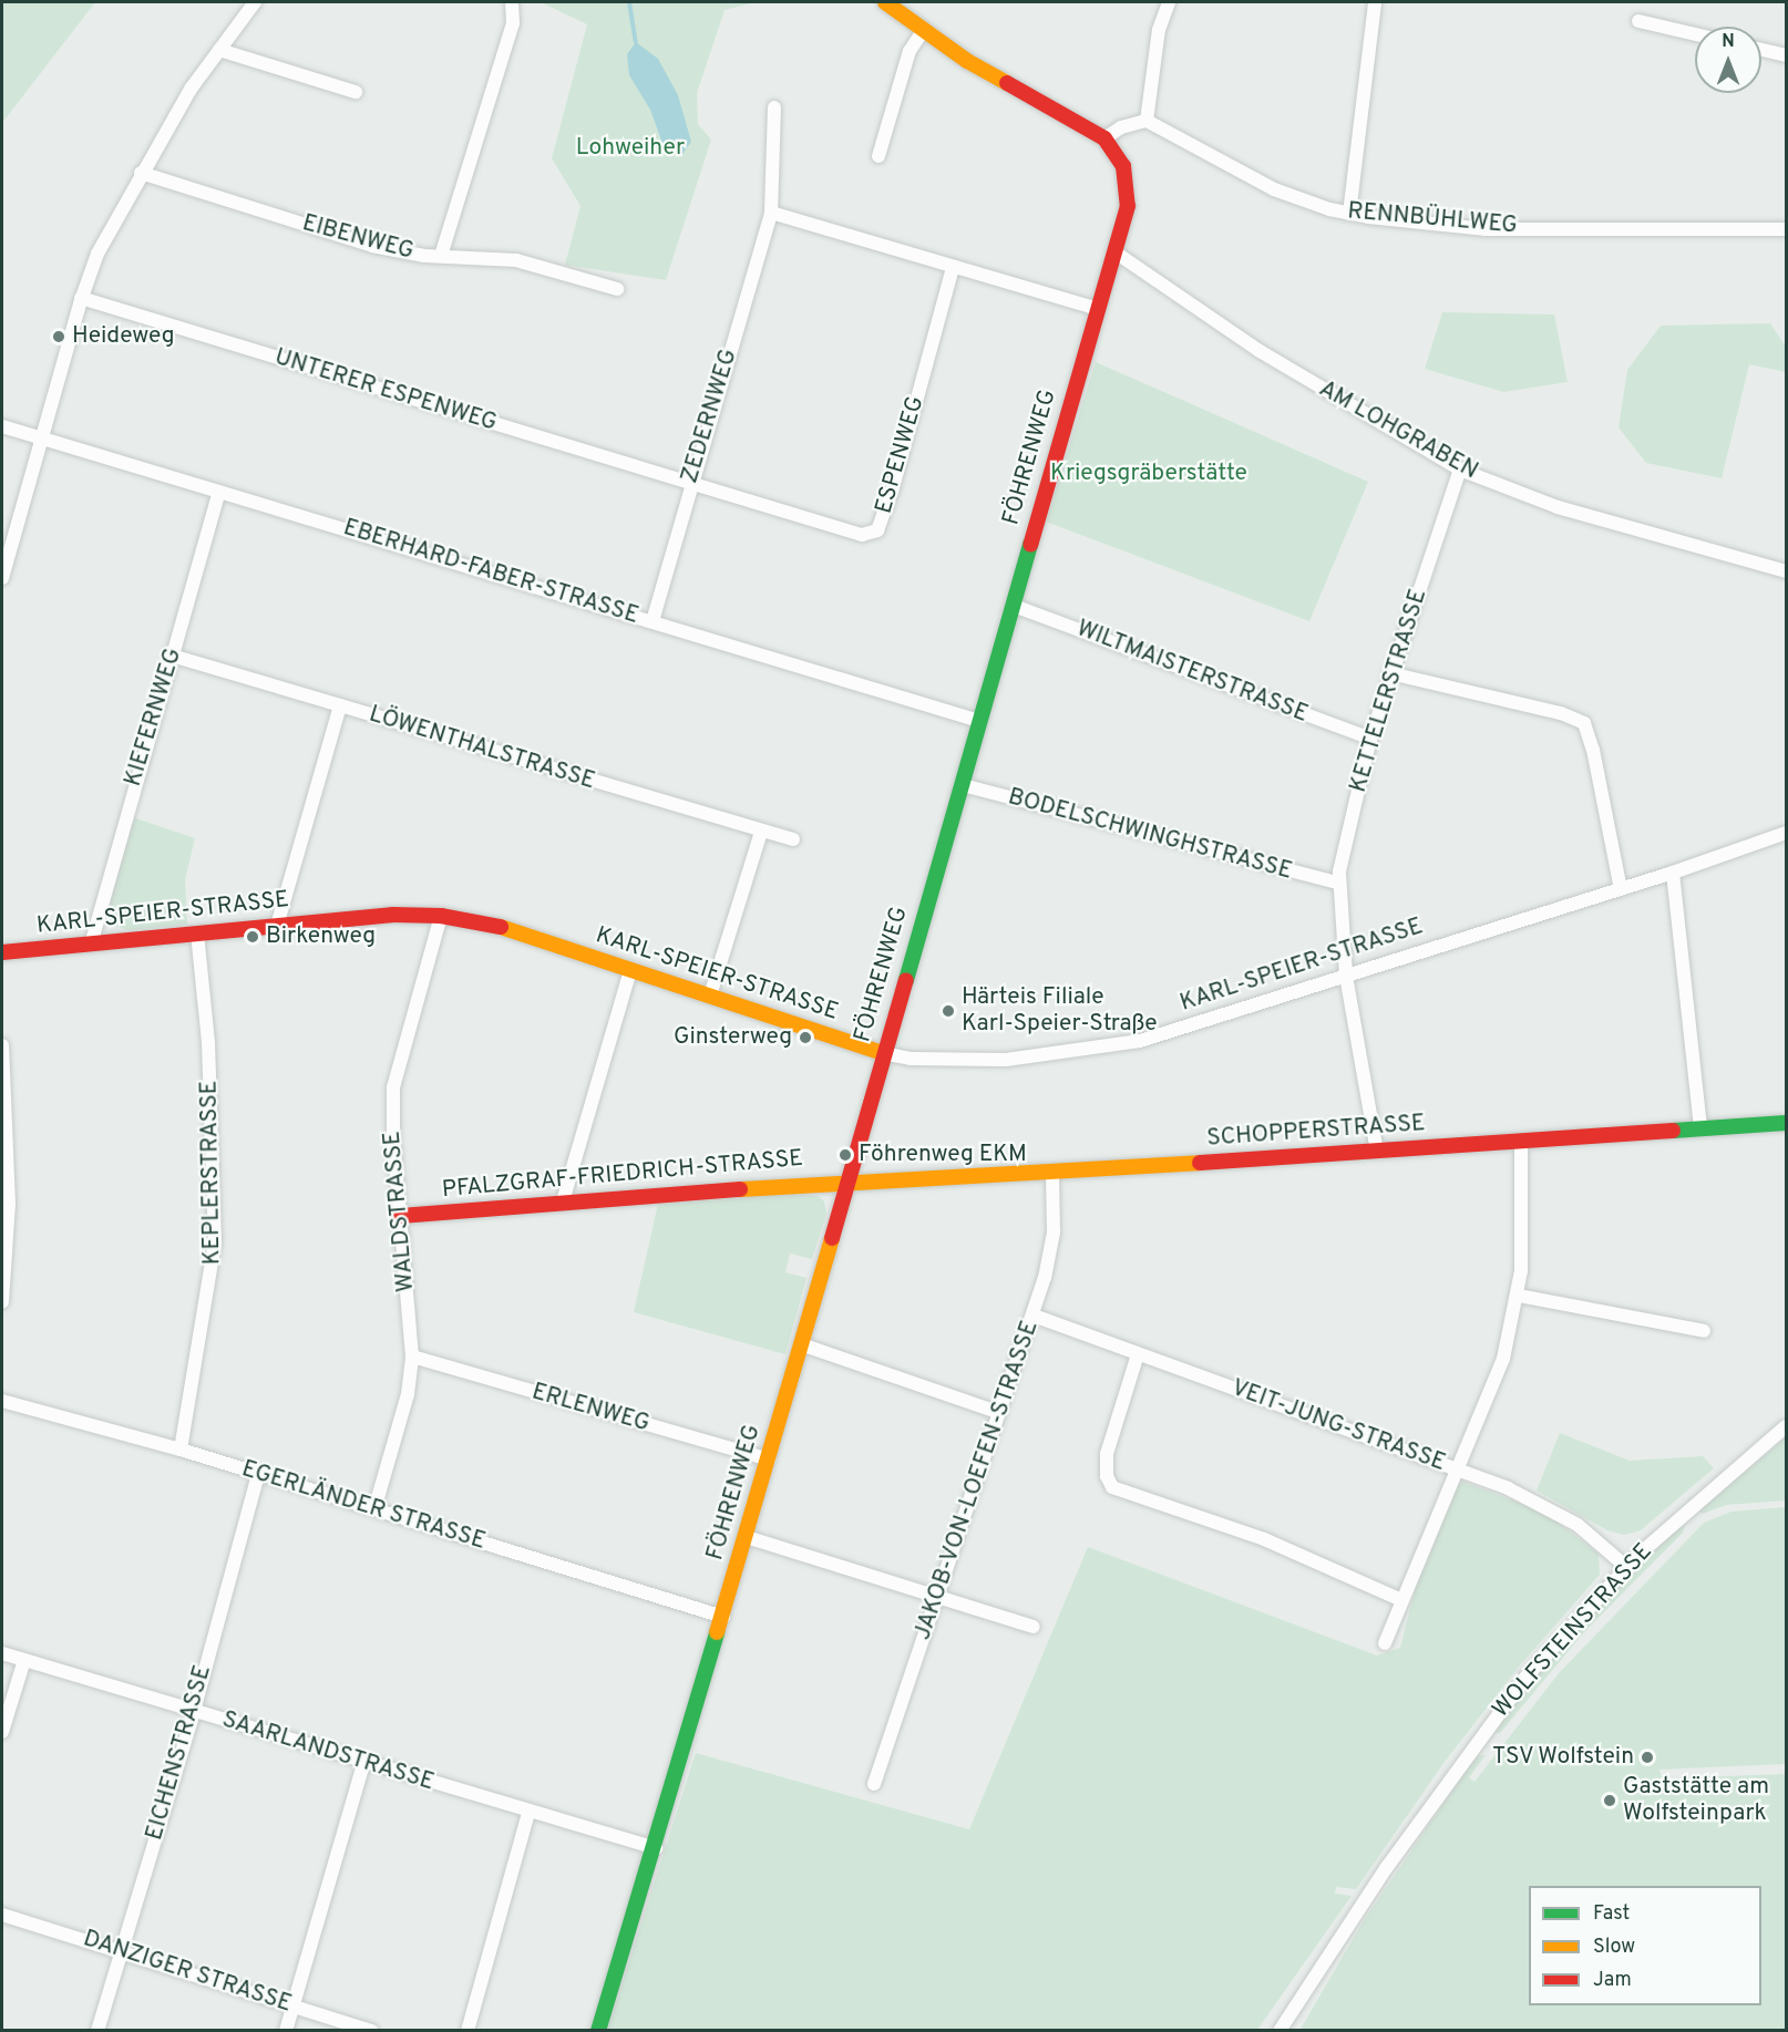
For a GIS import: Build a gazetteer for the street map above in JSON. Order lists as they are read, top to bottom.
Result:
{
  "streets": {
    "street": [
      "RENNBÜHLWEG",
      "EIBENWEG",
      "UNTERER ESPENWEG",
      "ZEDERNWEG",
      "AM LOHGRABEN",
      "ESPENWEG",
      "FÖHRENWEG",
      "EBERHARD-FABER-STRASSE",
      "WILTMAISTERSTRASSE",
      "KETTELERSTRASSE",
      "KIEFERNWEG",
      "LÖWENTHALSTRASSE",
      "BODELSCHWINGHSTRASSE",
      "KARL-SPEIER-STRASSE",
      "SCHOPPERSTRASSE",
      "KEPLERSTRASSE",
      "PFALZGRAF-FRIEDRICH-STRASSE",
      "WALDSTRASSE",
      "ERLENWEG",
      "VEIT-JUNG-STRASSE",
      "JAKOB-VON-LOEFEN-STRASSE",
      "EGERLÄNDER STRASSE",
      "WOLFSTEINSTRASSE",
      "SAARLANDSTRASSE",
      "EICHENSTRASSE",
      "DANZIGER STRASSE"
    ]
  },
  "crossings": [
    ["UNTERER ESPENWEG", "ZEDERNWEG"],
    ["UNTERER ESPENWEG", "ESPENWEG"],
    ["ZEDERNWEG", "ESPENWEG"],
    ["ZEDERNWEG", "EBERHARD-FABER-STRASSE"],
    ["AM LOHGRABEN", "FÖHRENWEG"],
    ["AM LOHGRABEN", "KETTELERSTRASSE"],
    ["FÖHRENWEG", "EBERHARD-FABER-STRASSE"],
    ["FÖHRENWEG", "WILTMAISTERSTRASSE"],
    ["FÖHRENWEG", "BODELSCHWINGHSTRASSE"],
    ["FÖHRENWEG", "KARL-SPEIER-STRASSE"],
    ["FÖHRENWEG", "SCHOPPERSTRASSE"],
    ["FÖHRENWEG", "PFALZGRAF-FRIEDRICH-STRASSE"],
    ["FÖHRENWEG", "ERLENWEG"],
    ["FÖHRENWEG", "EGERLÄNDER STRASSE"],
    ["FÖHRENWEG", "SAARLANDSTRASSE"],
    ["EBERHARD-FABER-STRASSE", "KIEFERNWEG"],
    ["WILTMAISTERSTRASSE", "KETTELERSTRASSE"],
    ["KETTELERSTRASSE", "BODELSCHWINGHSTRASSE"],
    ["KETTELERSTRASSE", "KARL-SPEIER-STRASSE"],
    ["KETTELERSTRASSE", "SCHOPPERSTRASSE"],
    ["KIEFERNWEG", "LÖWENTHALSTRASSE"],
    ["KIEFERNWEG", "KARL-SPEIER-STRASSE"],
    ["KARL-SPEIER-STRASSE", "KEPLERSTRASSE"],
    ["KARL-SPEIER-STRASSE", "WALDSTRASSE"],
    ["SCHOPPERSTRASSE", "PFALZGRAF-FRIEDRICH-STRASSE"],
    ["SCHOPPERSTRASSE", "JAKOB-VON-LOEFEN-STRASSE"],
    ["KEPLERSTRASSE", "EGERLÄNDER STRASSE"],
    ["PFALZGRAF-FRIEDRICH-STRASSE", "WALDSTRASSE"],
    ["WALDSTRASSE", "ERLENWEG"],
    ["WALDSTRASSE", "EGERLÄNDER STRASSE"],
    ["VEIT-JUNG-STRASSE", "JAKOB-VON-LOEFEN-STRASSE"],
    ["VEIT-JUNG-STRASSE", "WOLFSTEINSTRASSE"],
    ["EGERLÄNDER STRASSE", "EICHENSTRASSE"],
    ["SAARLANDSTRASSE", "EICHENSTRASSE"],
    ["EICHENSTRASSE", "DANZIGER STRASSE"]
  ],
  "parks": ["Lohweiher", "Kriegsgräberstätte"],
  "places": [
    "Heideweg",
    "Birkenweg",
    "Härteis Filiale Karl-Speier-Straße",
    "Ginsterweg",
    "Föhrenweg EKM",
    "TSV Wolfstein",
    "Gaststätte am Wolfsteinpark"
  ],
  "legend": ["Fast", "Slow", "Jam"],
  "north": "top"
}
